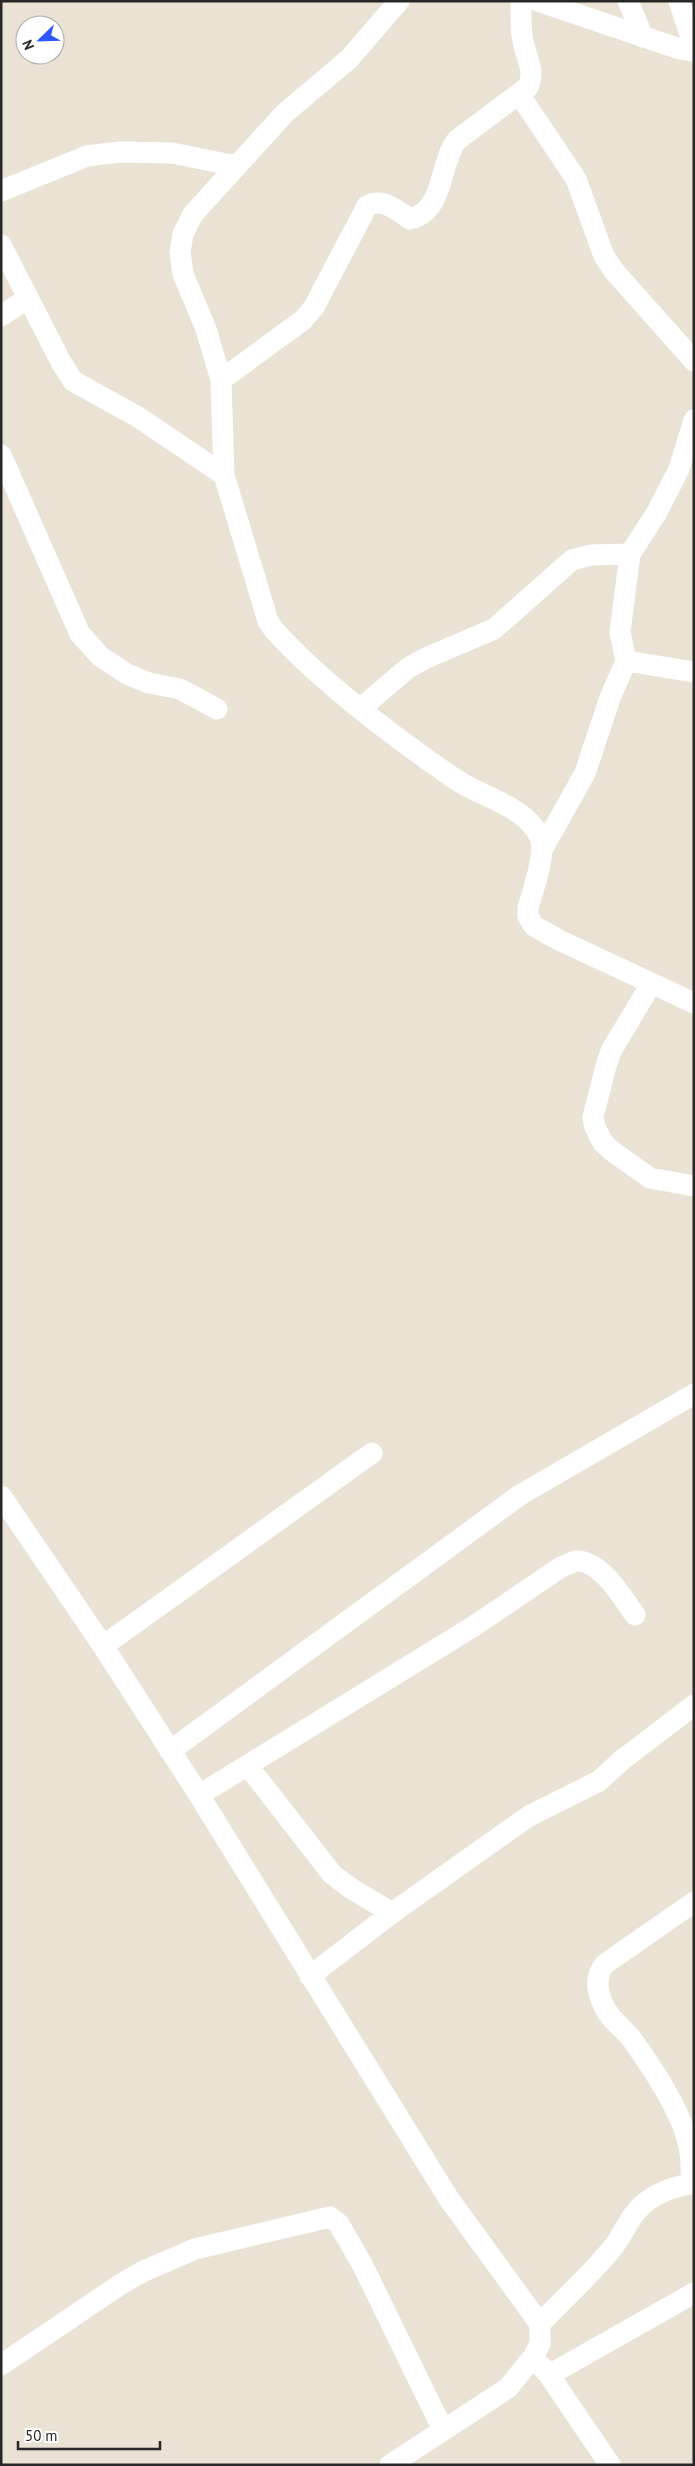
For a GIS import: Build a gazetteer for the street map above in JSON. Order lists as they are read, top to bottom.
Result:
{
  "scale_bar": "50 m",
  "north": "bottom left"
}
